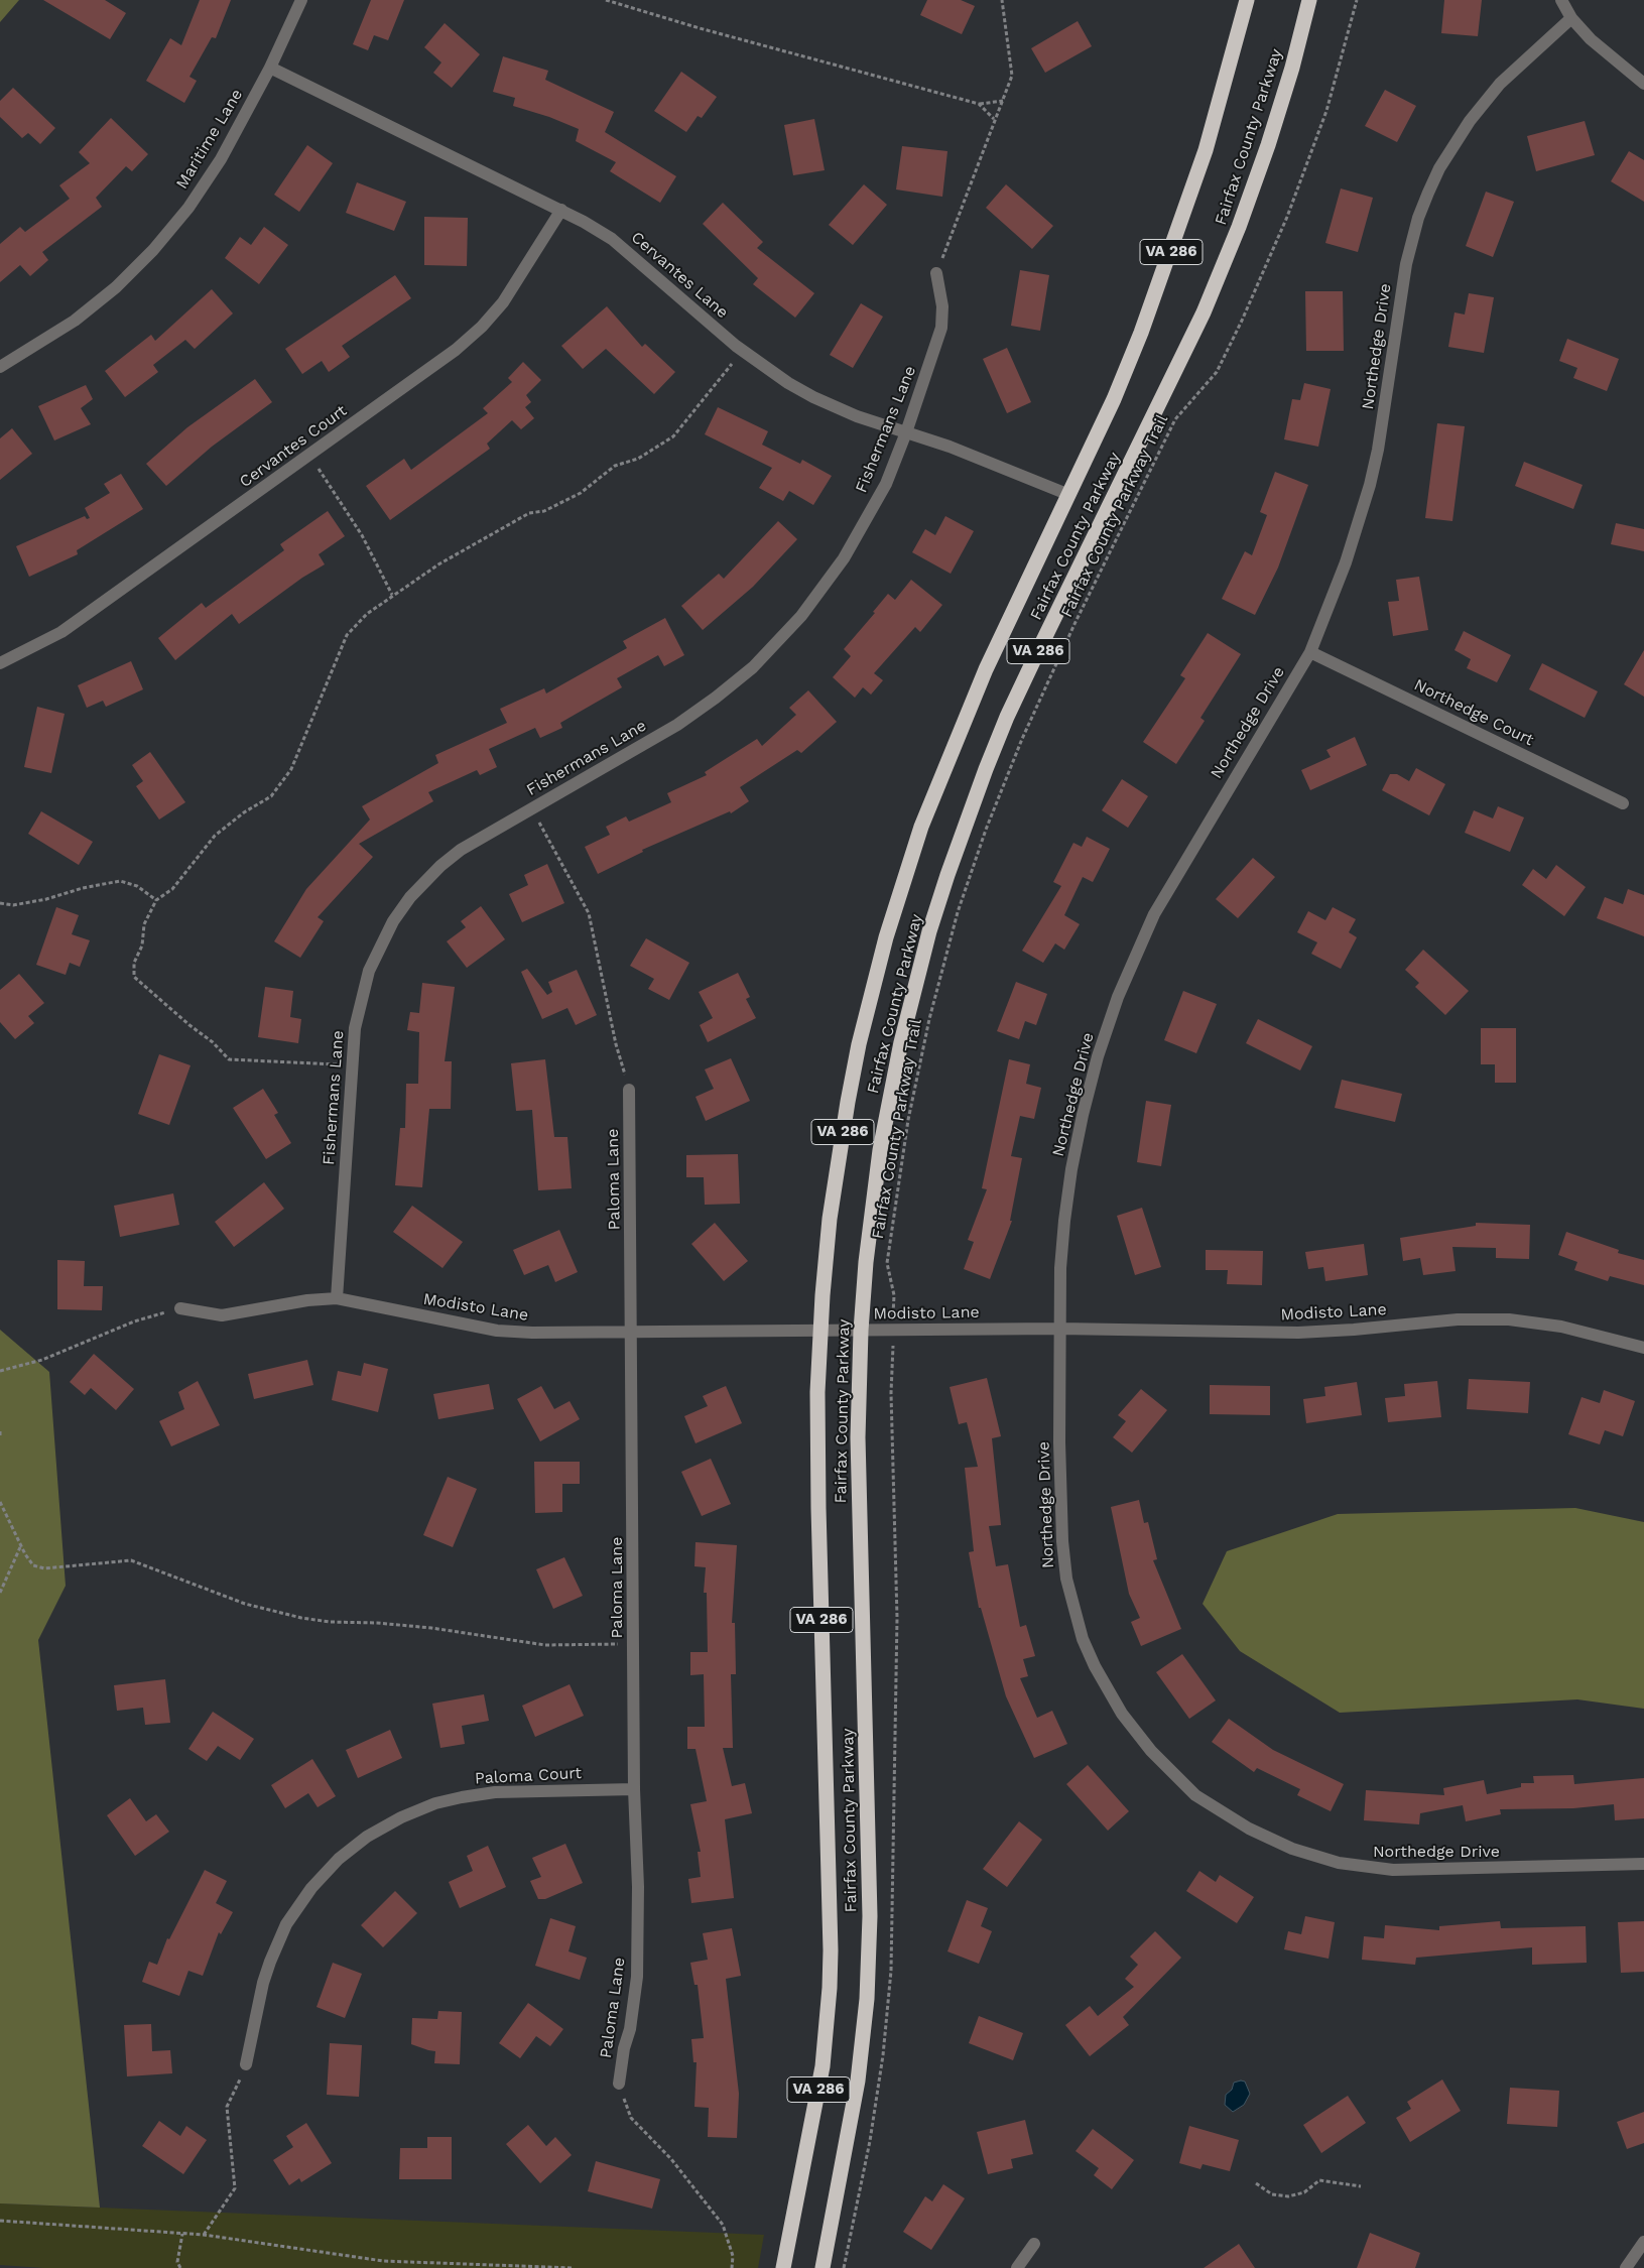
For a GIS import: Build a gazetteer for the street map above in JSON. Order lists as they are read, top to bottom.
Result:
{
  "streets": {
    "highway": ["Fairfax County Parkway", "VA 286"],
    "street": [
      "Maritime Lane",
      "Cervantes Lane",
      "Northedge Drive",
      "Fishermans Lane",
      "Cervantes Court",
      "Northedge Court",
      "Paloma Lane",
      "Modisto Lane",
      "Paloma Court"
    ],
    "path": ["Fairfax County Parkway Trail"]
  },
  "crossings": [
    ["Fairfax County Parkway", "Cervantes Lane"],
    ["Fairfax County Parkway", "Modisto Lane"],
    ["Maritime Lane", "Cervantes Lane"],
    ["Cervantes Lane", "Fishermans Lane"],
    ["Cervantes Lane", "Cervantes Court"],
    ["Northedge Drive", "Northedge Court"],
    ["Northedge Drive", "Modisto Lane"],
    ["Fishermans Lane", "Modisto Lane"],
    ["Paloma Lane", "Modisto Lane"],
    ["Paloma Lane", "Paloma Court"]
  ]
}
